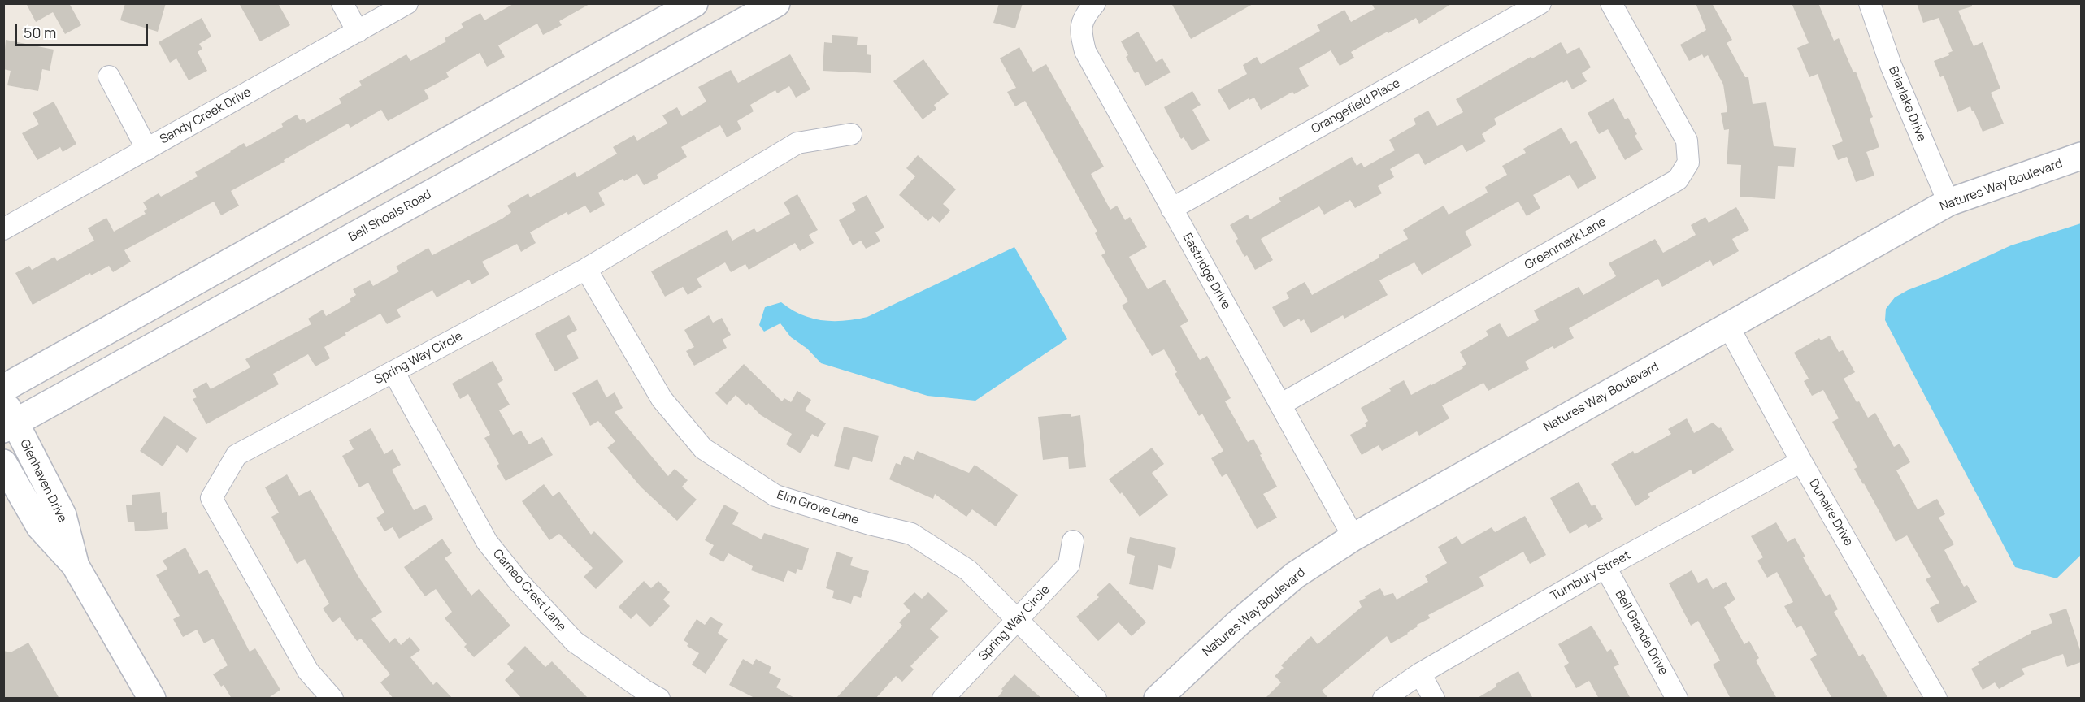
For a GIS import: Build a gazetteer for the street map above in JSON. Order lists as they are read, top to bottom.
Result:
{
  "streets": {
    "main road": ["Natures Way Boulevard", "Bell Shoals Road", "Glenhaven Drive"],
    "street": [
      "Briarlake Drive",
      "Orangefield Place",
      "Sandy Creek Drive",
      "Greenmark Lane",
      "Eastridge Drive",
      "Spring Way Circle",
      "Elm Grove Lane",
      "Dunaire Drive",
      "Turnbury Street",
      "Cameo Crest Lane",
      "Bell Grande Drive"
    ]
  },
  "crossings": [
    ["Briarlake Drive", "Natures Way Boulevard"],
    ["Orangefield Place", "Eastridge Drive"],
    ["Natures Way Boulevard", "Eastridge Drive"],
    ["Natures Way Boulevard", "Dunaire Drive"],
    ["Bell Shoals Road", "Glenhaven Drive"],
    ["Greenmark Lane", "Eastridge Drive"],
    ["Spring Way Circle", "Elm Grove Lane"],
    ["Spring Way Circle", "Cameo Crest Lane"],
    ["Dunaire Drive", "Turnbury Street"],
    ["Turnbury Street", "Bell Grande Drive"]
  ],
  "scale_bar": "50 m"
}
